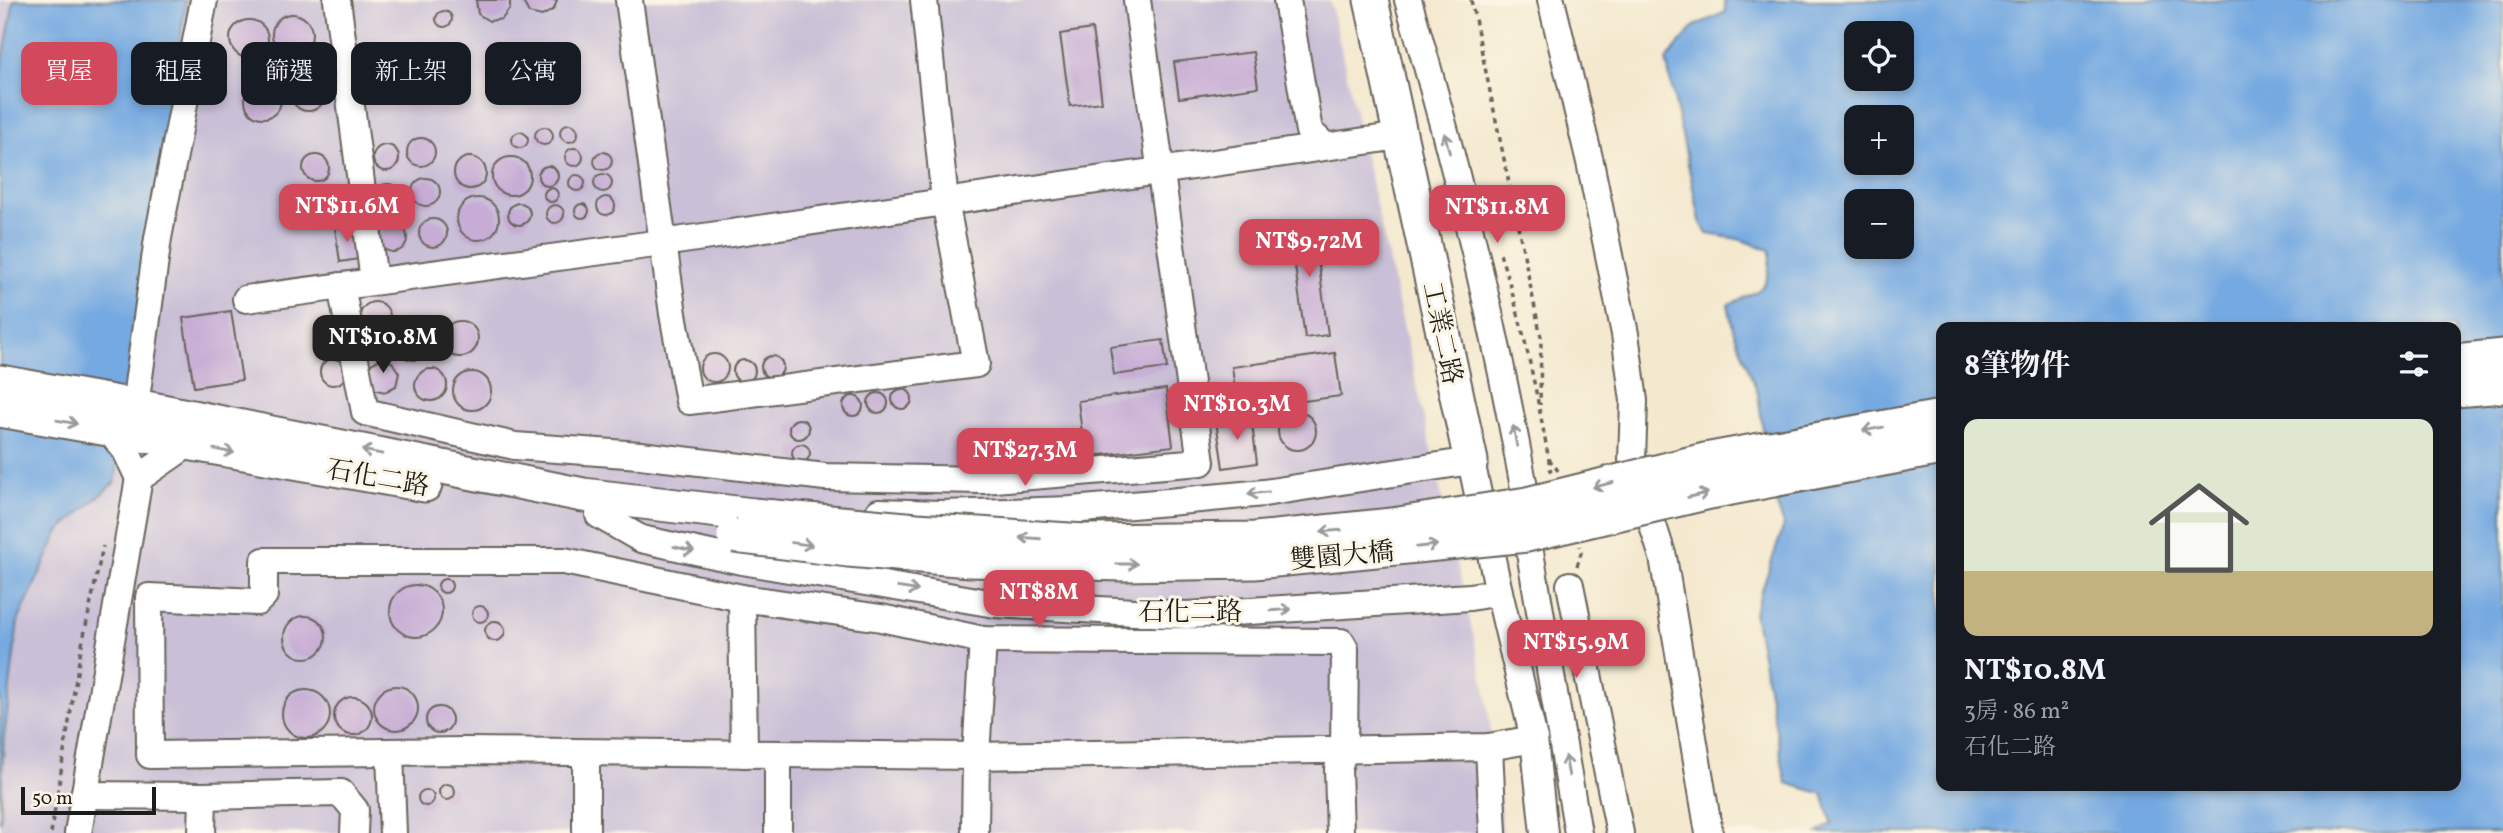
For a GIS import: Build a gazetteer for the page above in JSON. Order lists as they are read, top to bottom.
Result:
{
  "streets": {
    "main road": ["工業二路", "石化二路", "雙園大橋"]
  },
  "crossings": [
    ["工業二路", "石化二路"],
    ["石化二路", "雙園大橋"]
  ],
  "scale_bar": "50 m",
  "page": {
    "map_buttons": ["+", "−"],
    "chip": [
      "買屋",
      "租屋",
      "篩選",
      "新上架",
      "公寓"
    ],
    "price": [
      "NT$11.6M",
      "NT$11.8M",
      "NT$9.72M",
      "NT$10.8M",
      "NT$10.3M",
      "NT$27.3M",
      "NT$8M",
      "NT$15.9M"
    ],
    "heading": "8筆物件",
    "list": [
      {
        "name": "NT$10.8M",
        "note": "3房 · 86 m² · 石化二路"
      }
    ],
    "scale": "50 m"
  }
}
